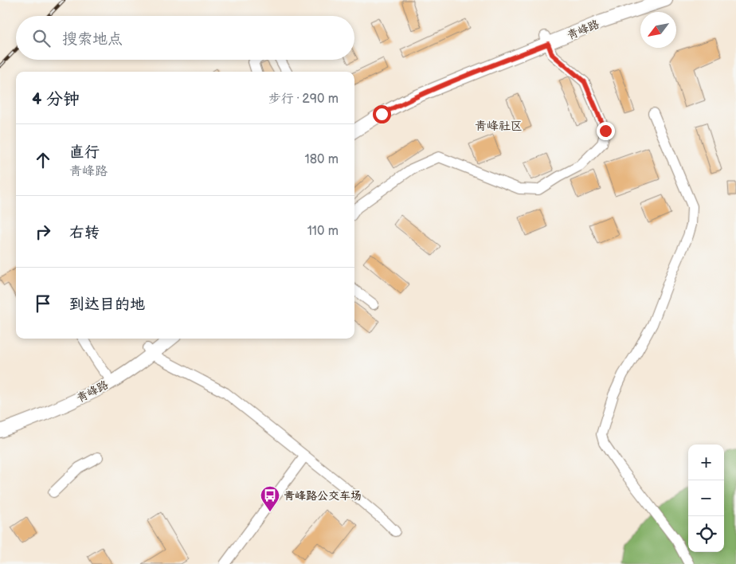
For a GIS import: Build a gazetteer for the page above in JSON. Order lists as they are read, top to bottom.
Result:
{
  "streets": {
    "main road": ["青峰路"]
  },
  "districts": ["青峰社区"],
  "places": {
    "bus stop": ["青峰路公交车场"]
  },
  "north": "bottom left",
  "page": {
    "search": "搜索地点",
    "heading": ["4 分钟", "步行 · 290 m"],
    "list": [
      ["直行", "青峰路", "180 m"],
      ["右转", "110 m"],
      "到达目的地"
    ],
    "map_buttons": ["+", "−"]
  }
}
